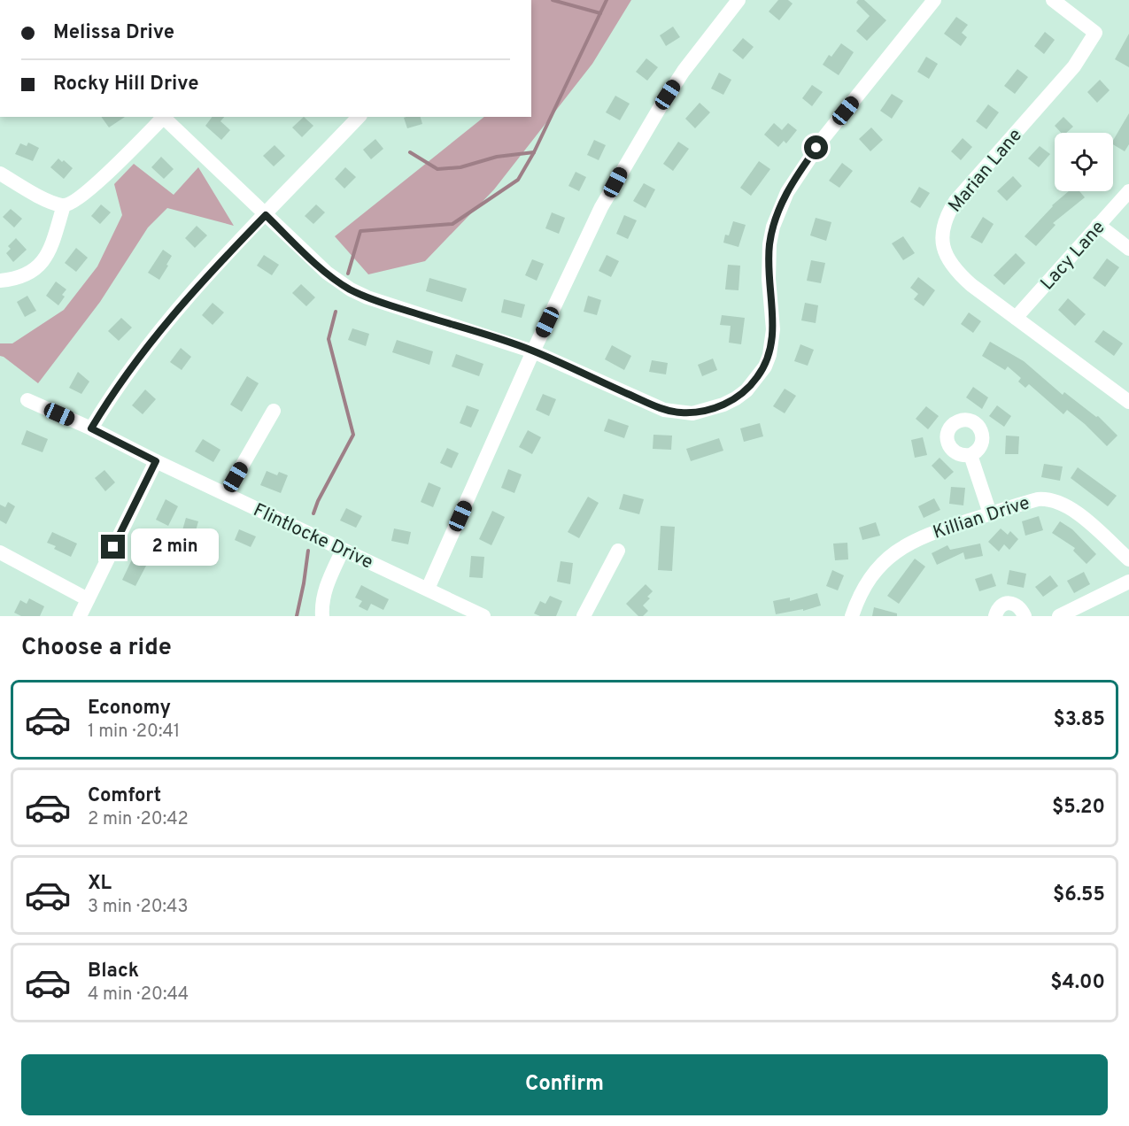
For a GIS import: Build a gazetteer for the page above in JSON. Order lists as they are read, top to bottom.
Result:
{
  "streets": {
    "street": [
      "Marian Lane",
      "Lacy Lane",
      "Killian Drive",
      "Flintlocke Drive"
    ]
  },
  "crossings": [
    ["Marian Lane", "Lacy Lane"]
  ],
  "page": {
    "banner": ["Melissa Drive", "Rocky Hill Drive"],
    "bubble": "2 min",
    "heading": "Choose a ride",
    "list": [
      {
        "name": "Economy",
        "note": "1 min · 20:41",
        "value": "$3.85"
      },
      {
        "name": "Comfort",
        "note": "2 min · 20:42",
        "value": "$5.20"
      },
      {
        "name": "XL",
        "note": "3 min · 20:43",
        "value": "$6.55"
      },
      {
        "name": "Black",
        "note": "4 min · 20:44",
        "value": "$4.00"
      }
    ],
    "buttons": "Confirm"
  }
}
